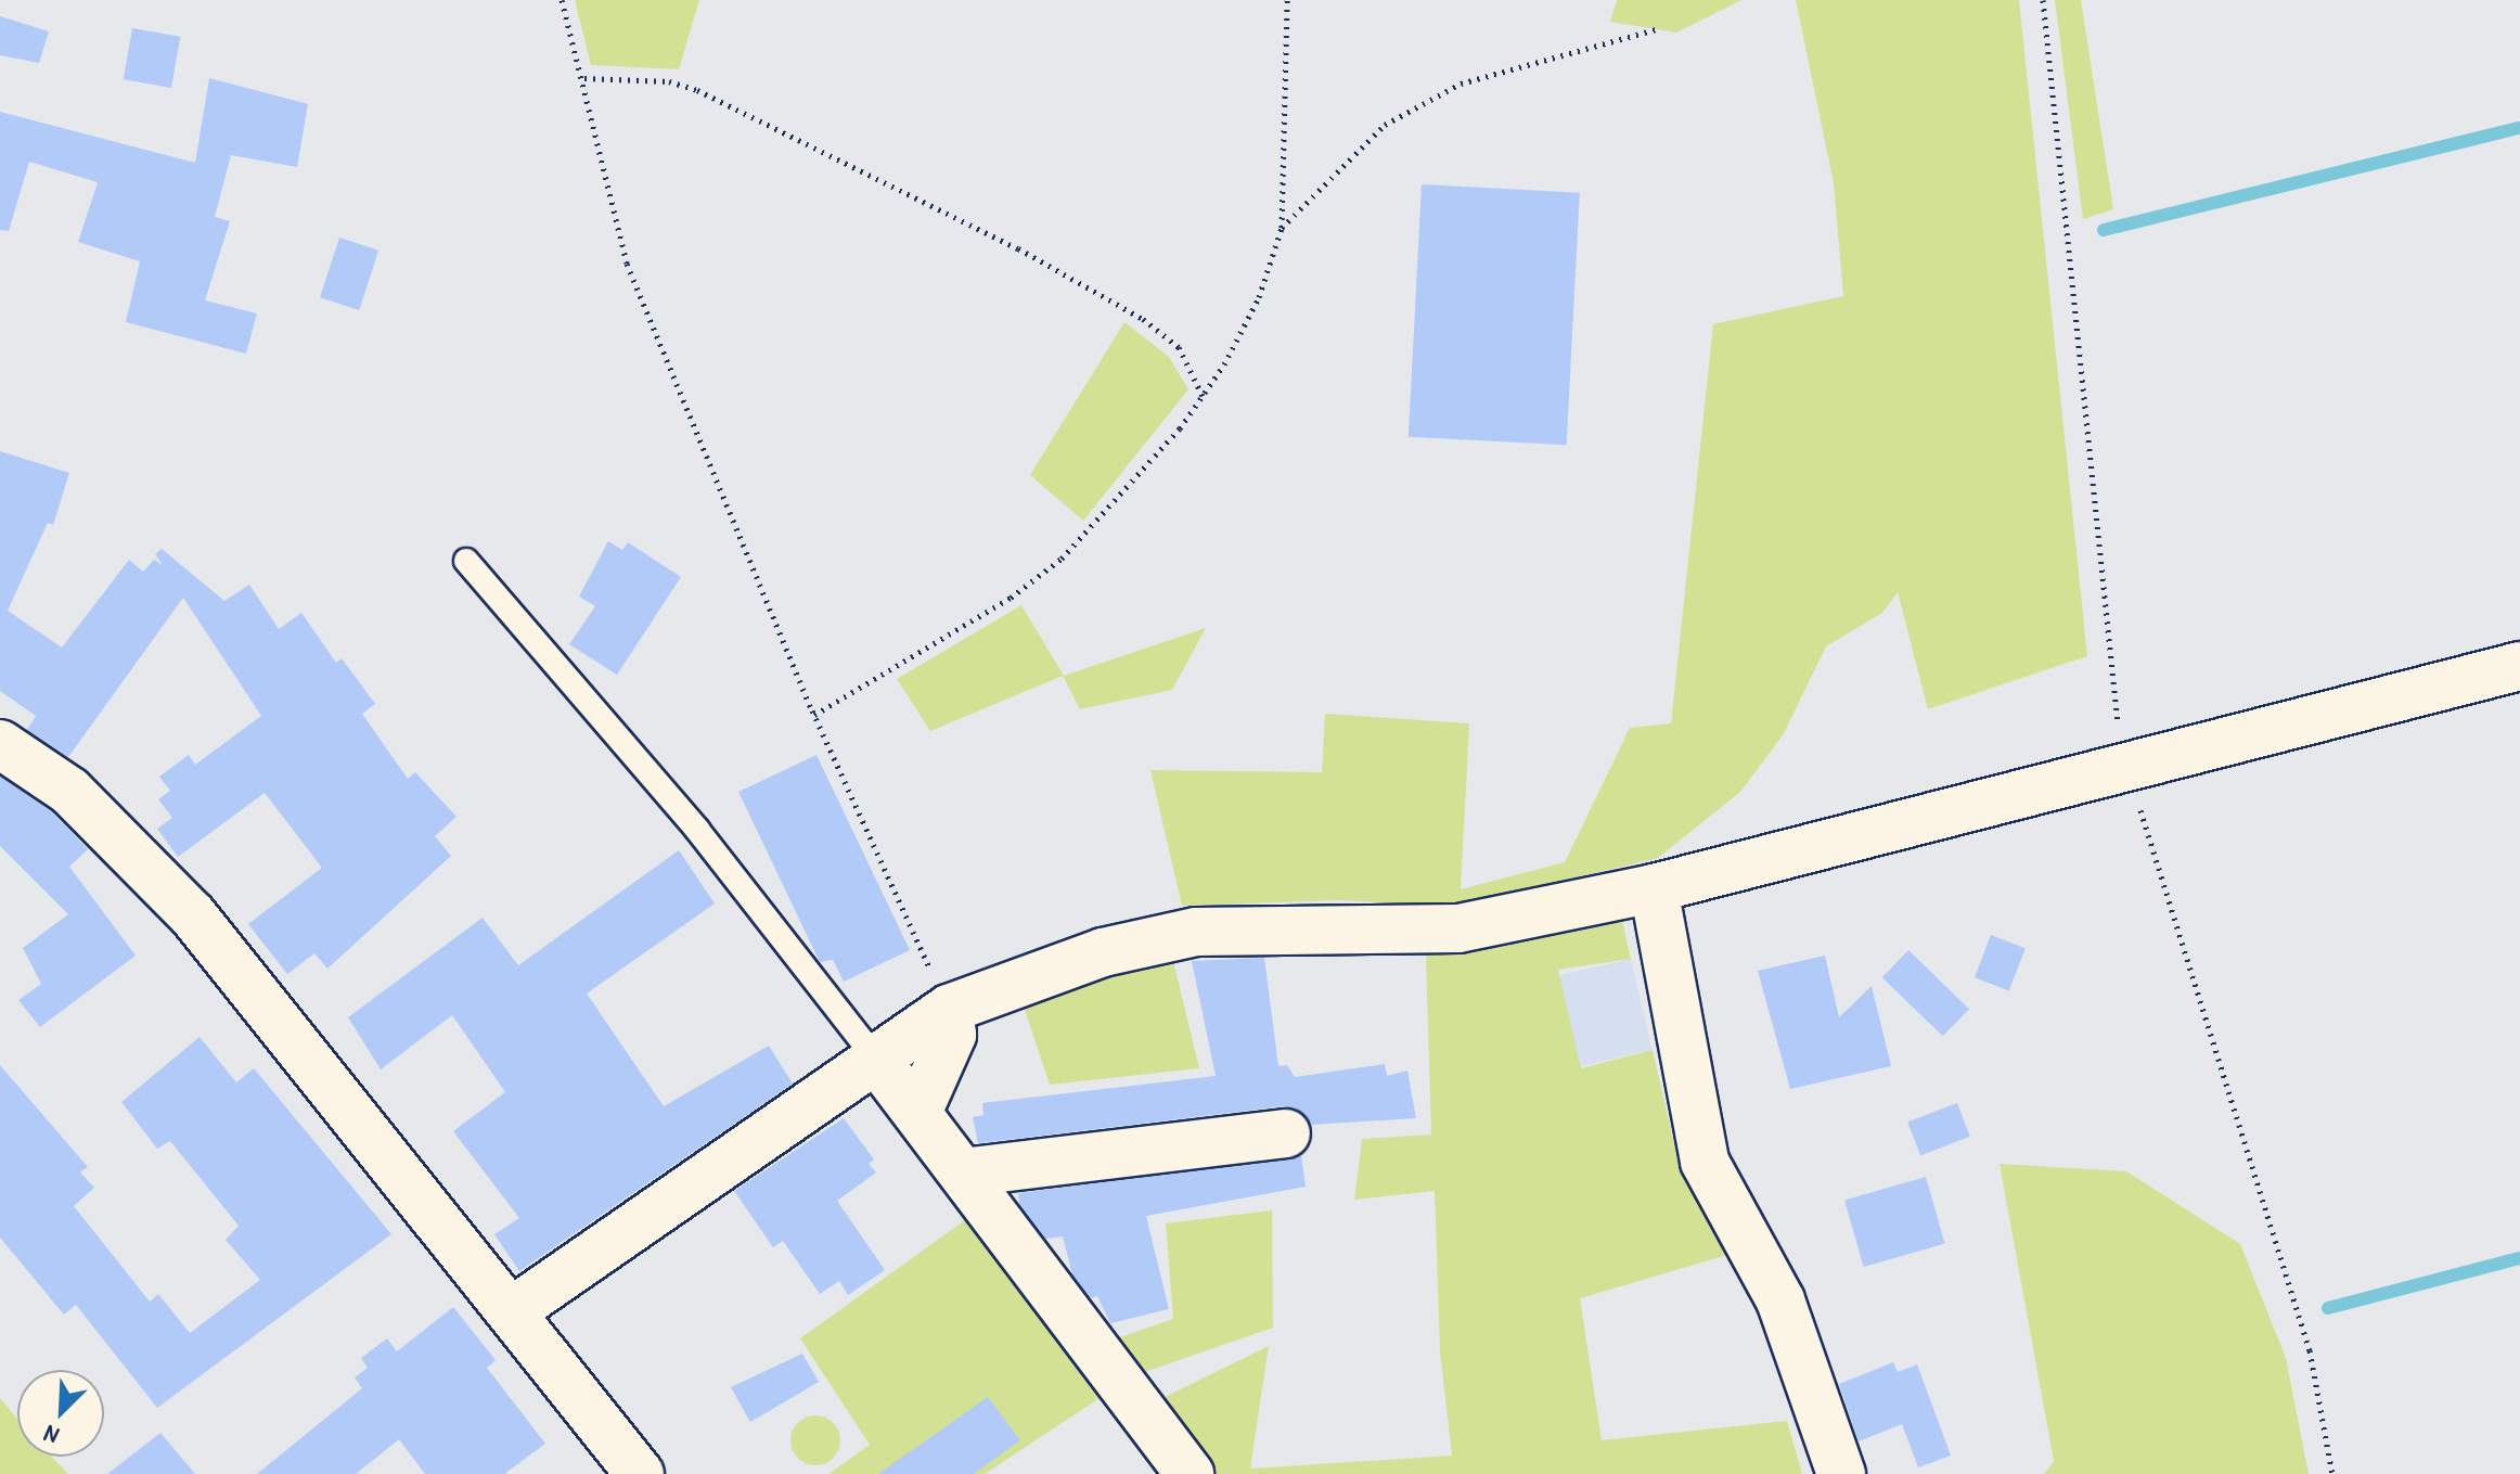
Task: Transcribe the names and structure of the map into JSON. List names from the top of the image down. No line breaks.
{"north":"bottom left"}
